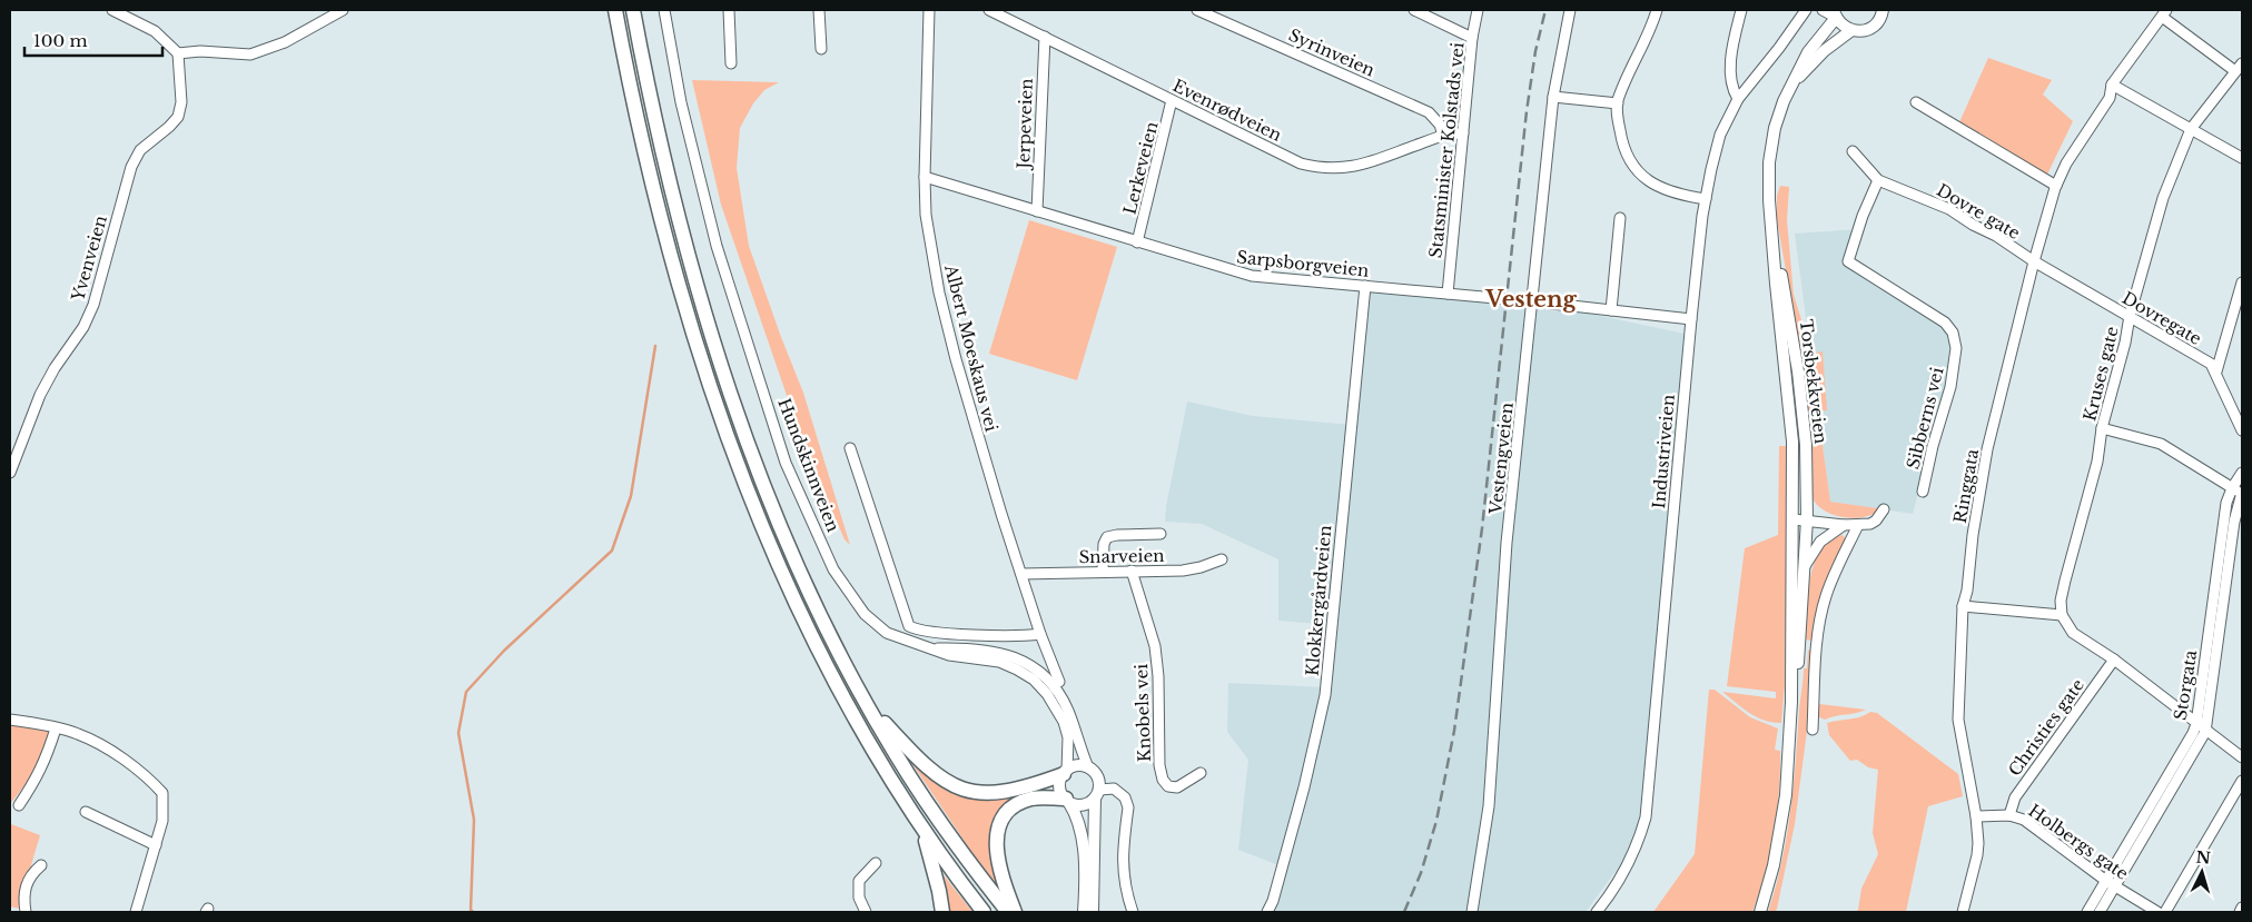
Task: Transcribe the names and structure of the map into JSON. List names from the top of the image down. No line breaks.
{"streets":{"main road":["Torsbekkveien"],"street":["Syrinveien","Evenrødveien","Jerpeveien","Statsminister Kolstads vei","Lerkeveien","Dovre gate","Yvenveien","Sarpsborgveien","Dovregate","Albert Moeskaus vei","Kruses gate","Sibberns vei","Industriveien","Vestengveien","Hundskinnveien","Ringgata","Snarveien","Klokkergårdveien","Storgata","Knobels vei","Christies gate","Holbergs gate"]},"crossings":[["Syrinveien","Evenrødveien"],["Evenrødveien","Jerpeveien"],["Evenrødveien","Statsminister Kolstads vei"],["Evenrødveien","Lerkeveien"],["Jerpeveien","Sarpsborgveien"],["Statsminister Kolstads vei","Sarpsborgveien"],["Lerkeveien","Sarpsborgveien"],["Dovre gate","Dovregate"],["Dovre gate","Sibberns vei"],["Dovre gate","Ringgata"],["Sarpsborgveien","Albert Moeskaus vei"],["Sarpsborgveien","Industriveien"],["Sarpsborgveien","Vestengveien"],["Sarpsborgveien","Klokkergårdveien"],["Dovregate","Kruses gate"],["Dovregate","Ringgata"],["Albert Moeskaus vei","Snarveien"],["Ringgata","Holbergs gate"],["Snarveien","Knobels vei"],["Storgata","Holbergs gate"],["Christies gate","Holbergs gate"]],"districts":["Vesteng"],"scale_bar":"100 m","north":"top"}
